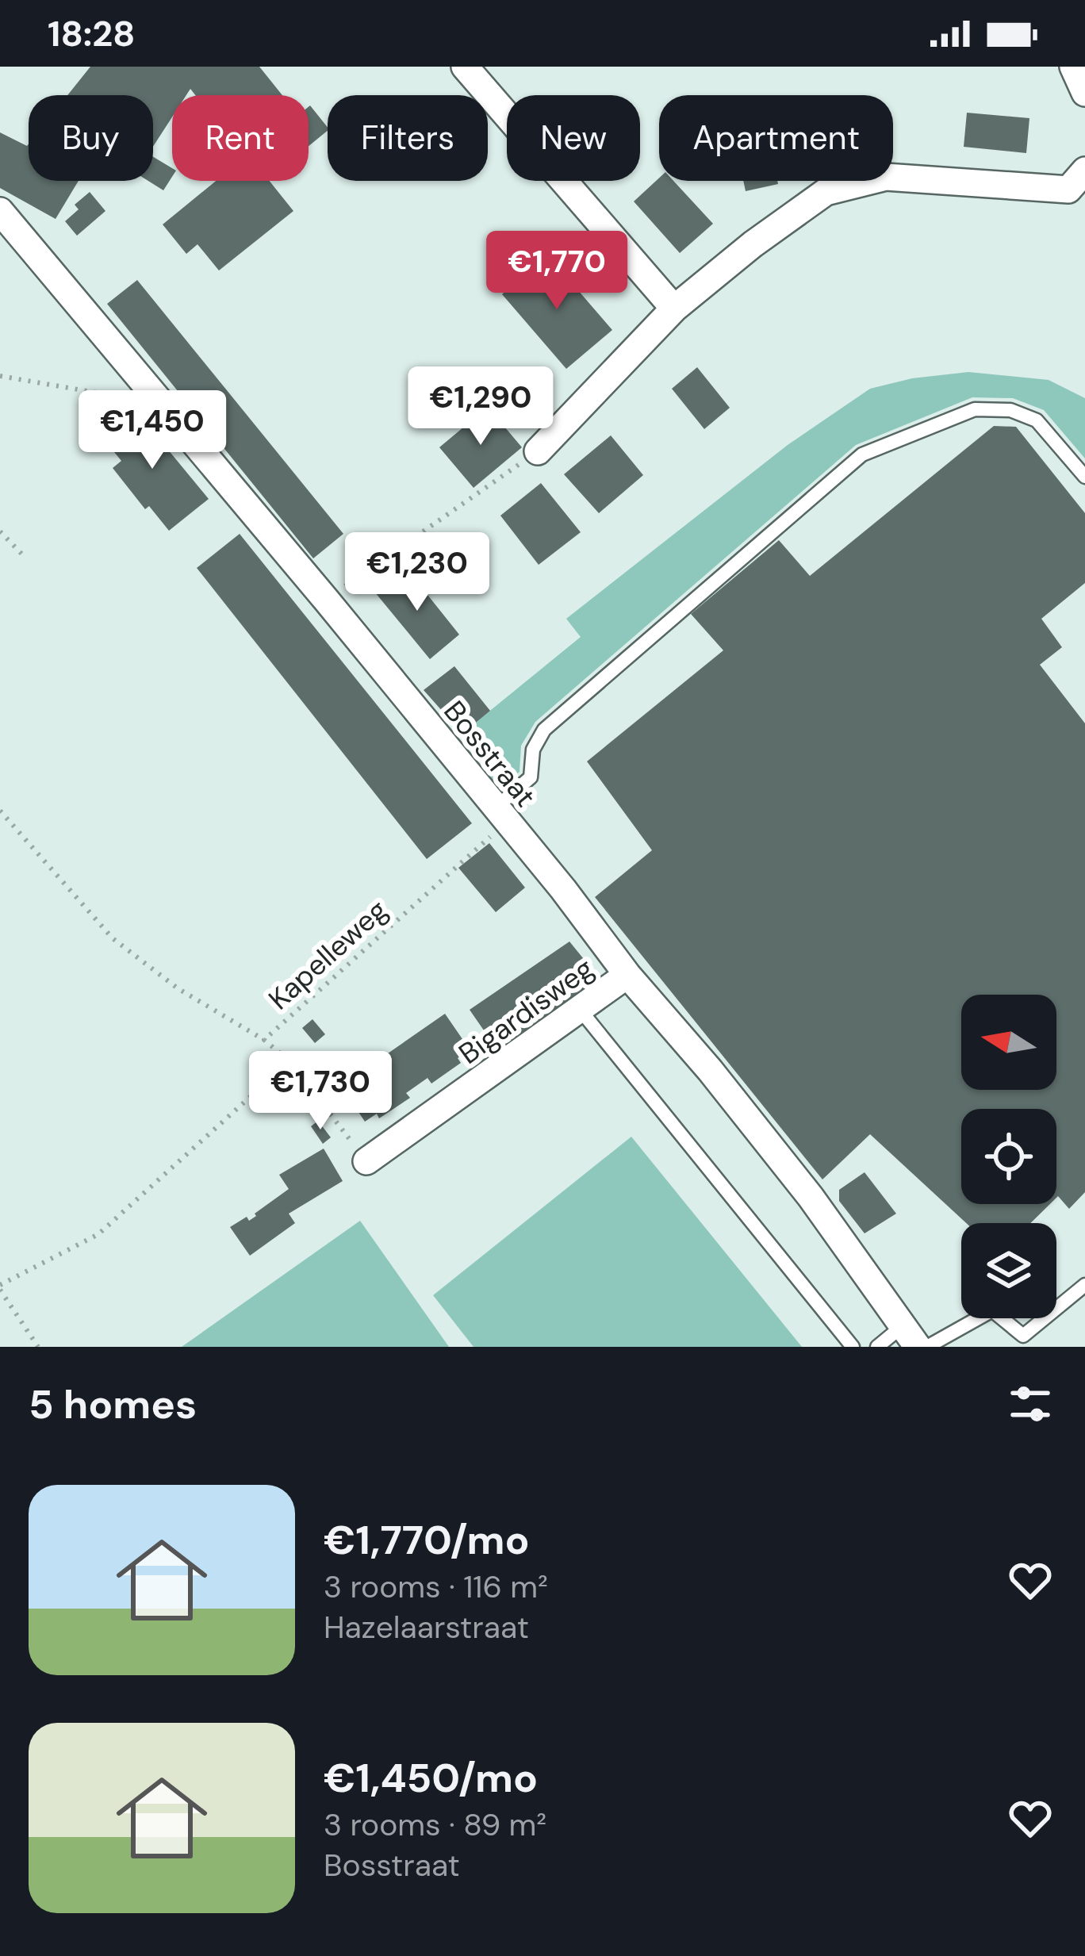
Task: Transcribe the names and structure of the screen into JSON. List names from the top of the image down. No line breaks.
{"streets":{"street":["Bosstraat","Bigardisweg"],"path":["Kapelleweg"]},"crossings":[["Bosstraat","Kapelleweg"],["Bosstraat","Bigardisweg"],["Kapelleweg","Bigardisweg"]],"north":"left","page":{"status":"18:28","chip":["Buy","Rent","Filters","New","Apartment"],"price":["€1,770","€1,290","€1,450","€1,230","€1,730"],"heading":"5 homes","list":[{"name":"€1,770/mo","note":"3 rooms · 116 m² · Hazelaarstraat"},{"name":"€1,450/mo","note":"3 rooms · 89 m² · Bosstraat"}]}}
